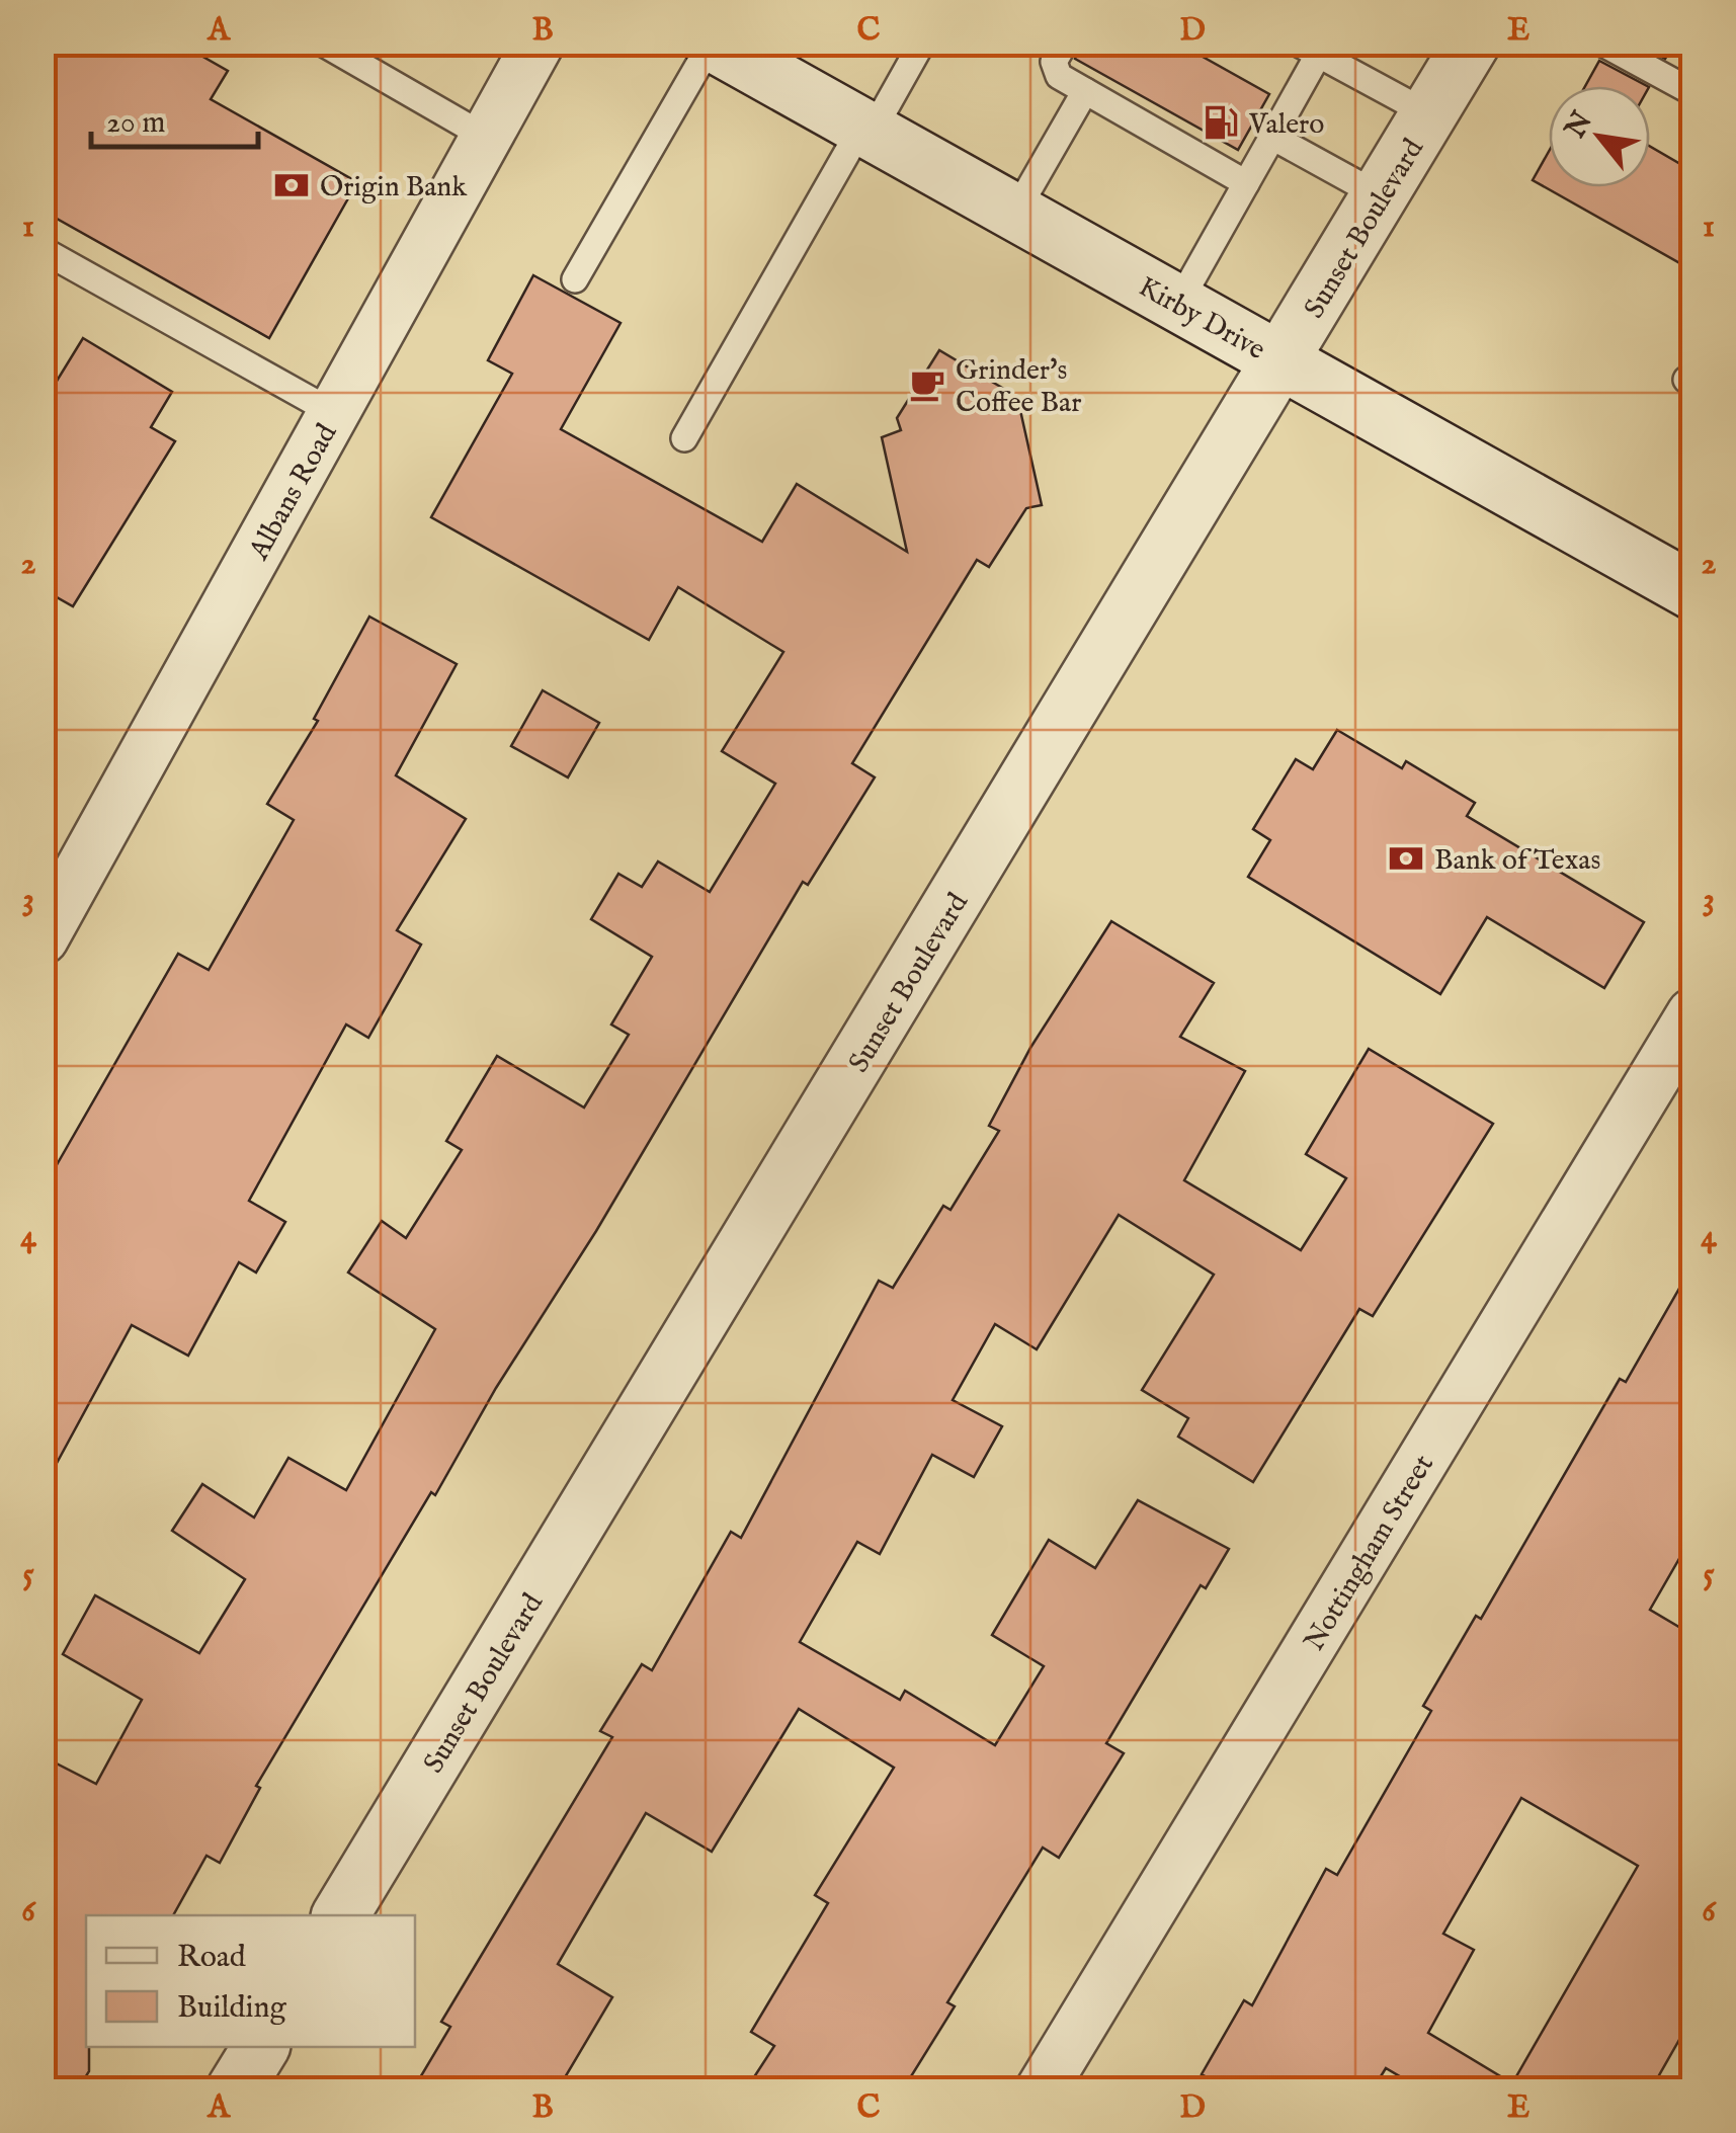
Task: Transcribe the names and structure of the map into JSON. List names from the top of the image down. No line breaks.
{"streets":{"street":["Sunset Boulevard","Kirby Drive","Albans Road","Nottingham Street"]},"crossings":[["Sunset Boulevard","Kirby Drive"]],"places":{"fuel station":["Valero"],"bank":["Origin Bank","Bank of Texas"],"cafe":["Grinder's Coffee Bar"]},"legend":["Road","Building"],"scale_bar":"20 m","north":"top left","grid":{"columns":["A","B","C","D","E"],"rows":["1","2","3","4","5","6"]}}
